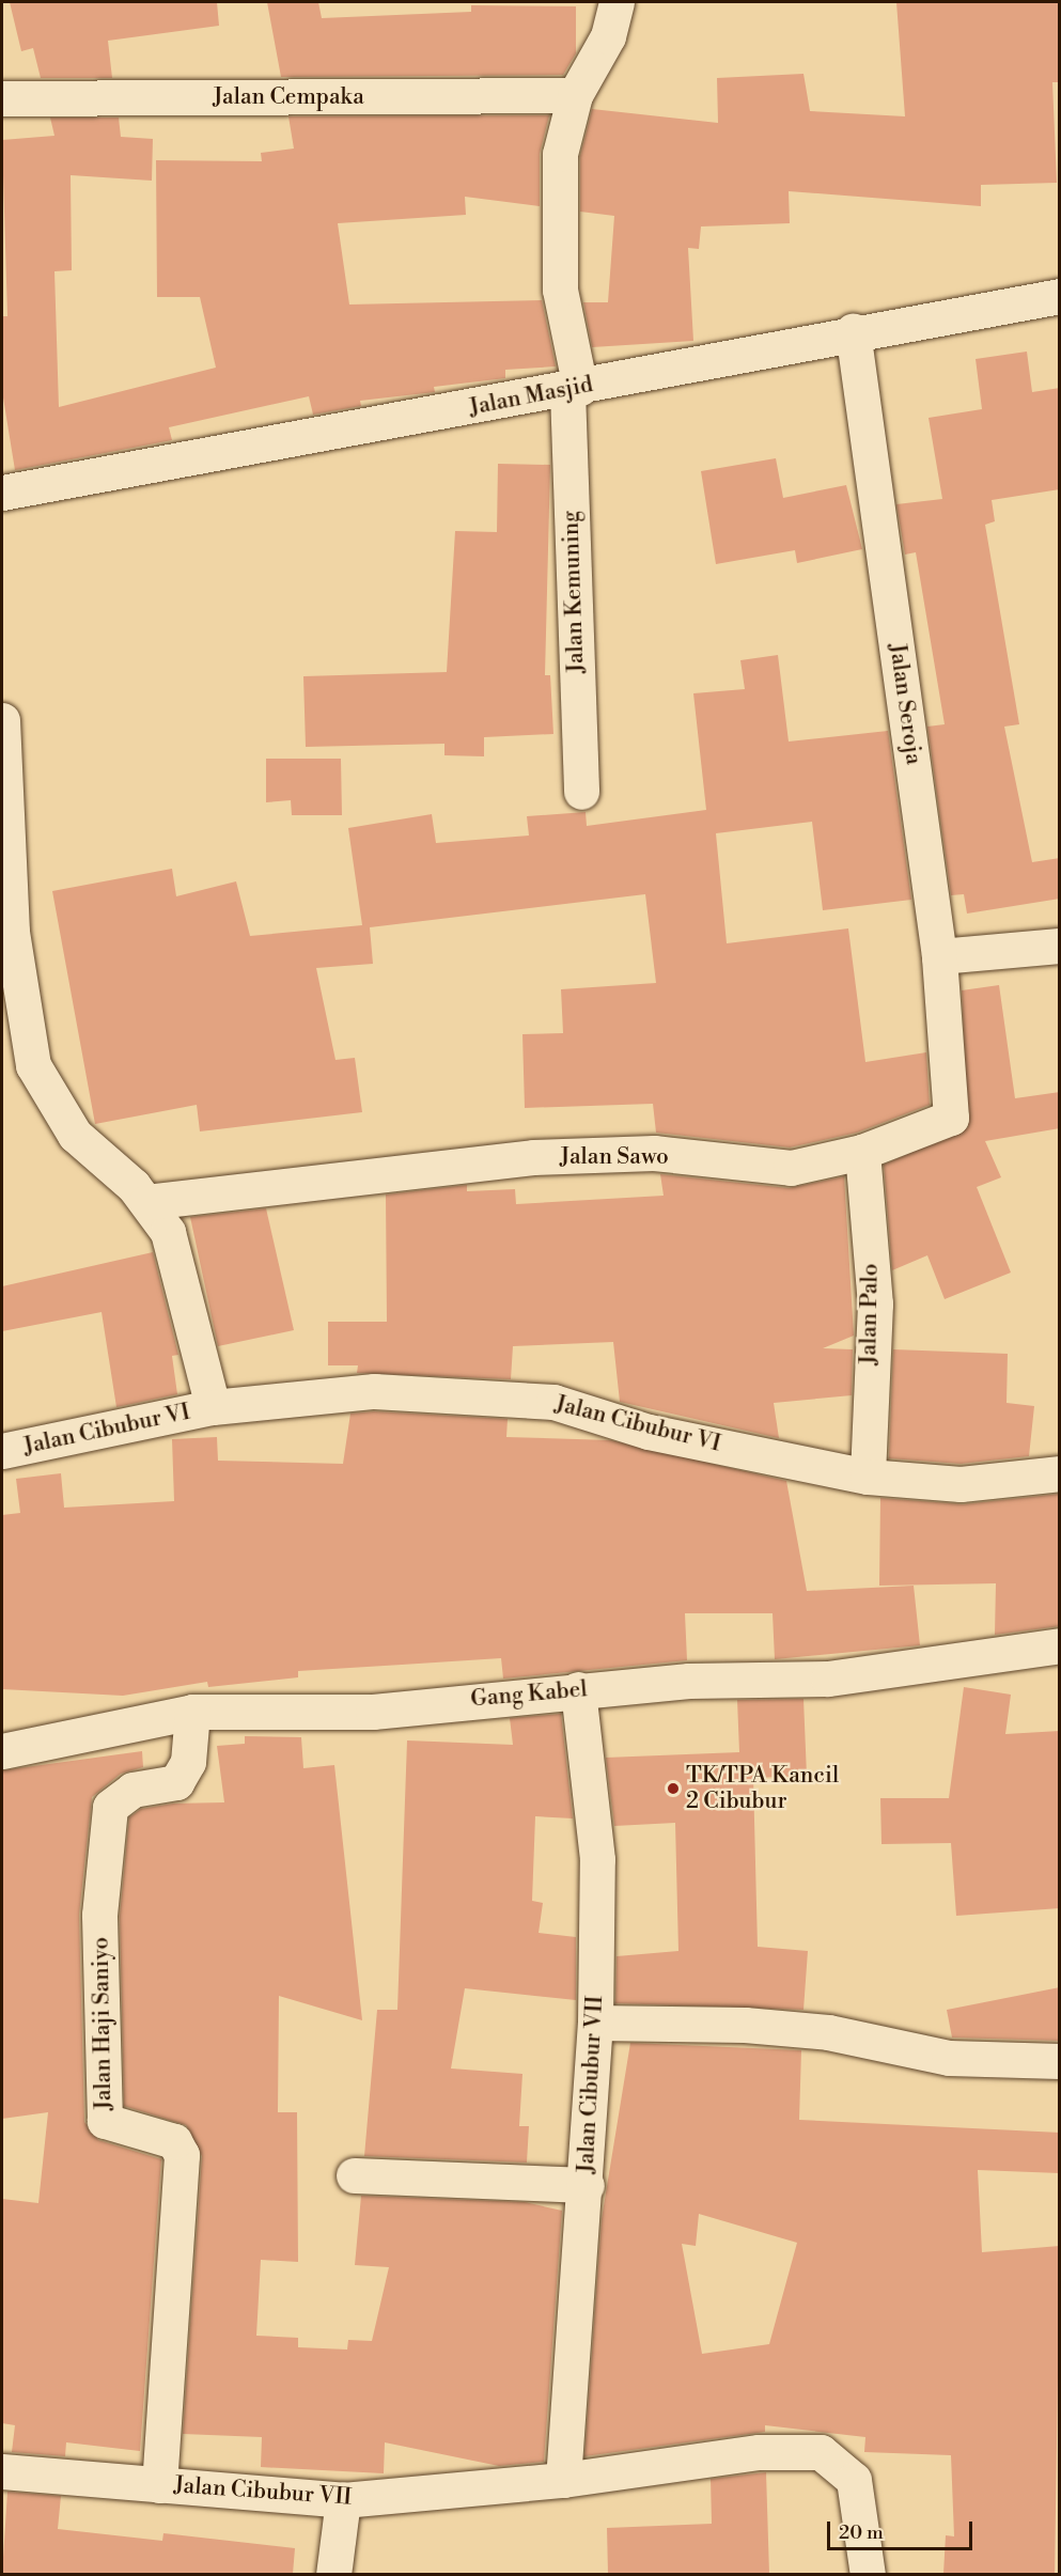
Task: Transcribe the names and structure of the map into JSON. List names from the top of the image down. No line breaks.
{"streets":{"street":["Jalan Cempaka","Jalan Masjid","Jalan Kemuning","Jalan Seroja","Jalan Sawo","Jalan Palo","Jalan Cibubur VI","Gang Kabel","Jalan Haji Saniyo","Jalan Cibubur VII"]},"crossings":[["Jalan Masjid","Jalan Kemuning"],["Jalan Masjid","Jalan Seroja"],["Jalan Seroja","Jalan Sawo"],["Jalan Sawo","Jalan Palo"],["Jalan Sawo","Jalan Cibubur VI"],["Jalan Palo","Jalan Cibubur VI"],["Gang Kabel","Jalan Haji Saniyo"],["Gang Kabel","Jalan Cibubur VII"],["Jalan Haji Saniyo","Jalan Cibubur VII"]],"places":["TK/TPA Kancil 2 Cibubur"],"scale_bar":"20 m"}
